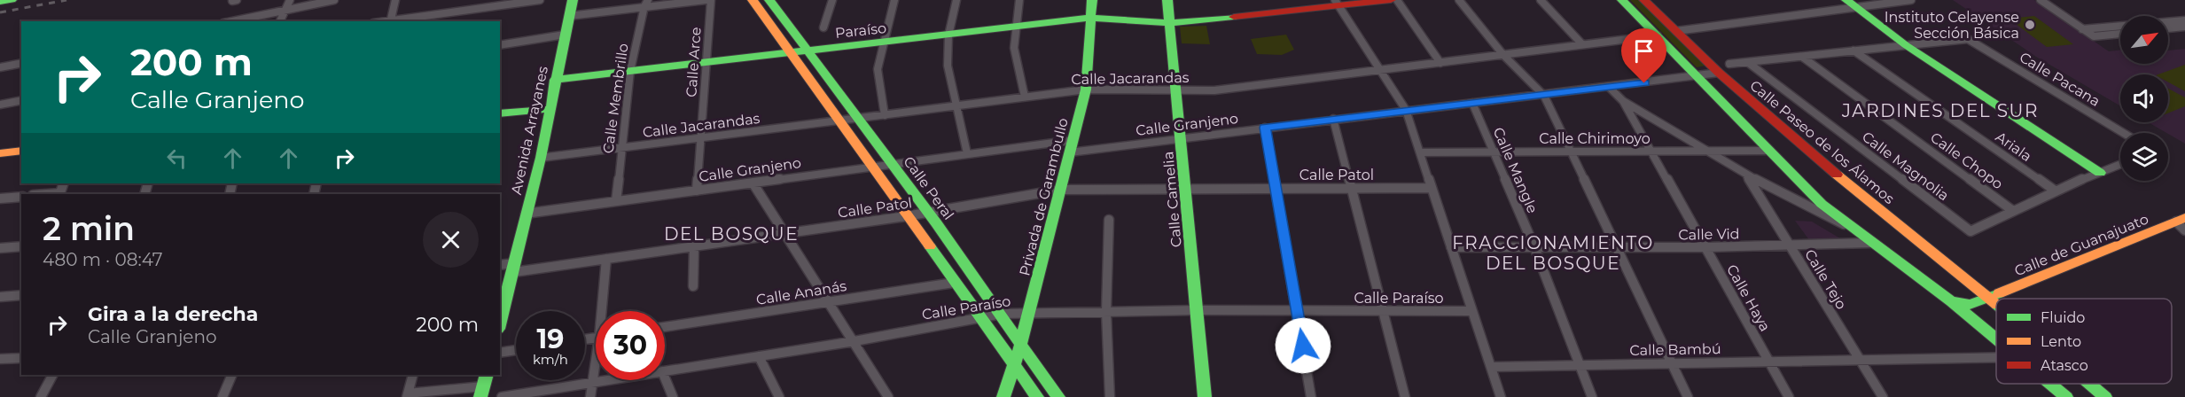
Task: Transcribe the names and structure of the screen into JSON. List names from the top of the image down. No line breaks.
{"streets":{"main road":["Paraíso","Avenida Arrayanes","Calle Paseo de los Álamos","Calle Peral","Privada de Garambullo","Calle Camelia","Calle de Guanajuato"],"street":["Calle Arce","Calle Jacarandas","Calle Pacana","Calle Membrillo","Calle Granjeno","Calle Chirimoyo","Ariala","Calle Chopo","Calle Magnolia","Calle Mangle","Calle Patol","Calle Vid","Calle Tejo","Calle Ananás","Calle Paraíso","Calle Haya","Calle Bambú"]},"crossings":[["Paraíso","Calle Arce"],["Paraíso","Calle Membrillo"],["Paraíso","Avenida Arrayanes"],["Paraíso","Calle Peral"],["Paraíso","Privada de Garambullo"],["Paraíso","Calle Camelia"],["Calle Arce","Calle Jacarandas"],["Calle Arce","Calle Granjeno"],["Calle Jacarandas","Calle Membrillo"],["Calle Jacarandas","Avenida Arrayanes"],["Calle Jacarandas","Calle Peral"],["Calle Jacarandas","Privada de Garambullo"],["Calle Jacarandas","Calle Camelia"],["Calle Membrillo","Calle Granjeno"],["Calle Granjeno","Avenida Arrayanes"],["Calle Granjeno","Calle Paseo de los Álamos"],["Calle Granjeno","Calle Mangle"],["Calle Granjeno","Calle Peral"],["Calle Granjeno","Privada de Garambullo"],["Calle Granjeno","Calle Camelia"],["Calle Granjeno","Calle Tejo"],["Avenida Arrayanes","Calle Patol"],["Calle Chirimoyo","Calle Mangle"],["Calle Chirimoyo","Calle Tejo"],["Calle Chirimoyo","Calle Haya"],["Calle Paseo de los Álamos","Calle de Guanajuato"],["Calle Chopo","Calle Magnolia"],["Calle Mangle","Calle Vid"],["Calle Mangle","Calle Bambú"],["Calle Patol","Calle Peral"],["Calle Patol","Privada de Garambullo"],["Calle Patol","Calle Camelia"],["Calle Peral","Privada de Garambullo"],["Calle Peral","Calle Paraíso"],["Privada de Garambullo","Calle Paraíso"],["Calle Camelia","Calle Paraíso"],["Calle Vid","Calle Tejo"],["Calle Vid","Calle Haya"],["Calle Tejo","Calle Haya"],["Calle Tejo","Calle Bambú"],["Calle Haya","Calle Bambú"]],"districts":["JARDINES DEL SUR","DEL BOSQUE","FRACCIONAMIENTO DEL BOSQUE"],"places":["Instituto Celayense Sección Básica"],"legend":["Fluido","Lento","Atasco"],"north":"top right","page":{"turn":["200 m","Calle Granjeno"],"heading":["2 min","480 m · 08:47"],"list":[{"name":"Gira a la derecha","note":"Calle Granjeno","value":"200 m"}],"speed":"19 km/h","limit":"30"}}
